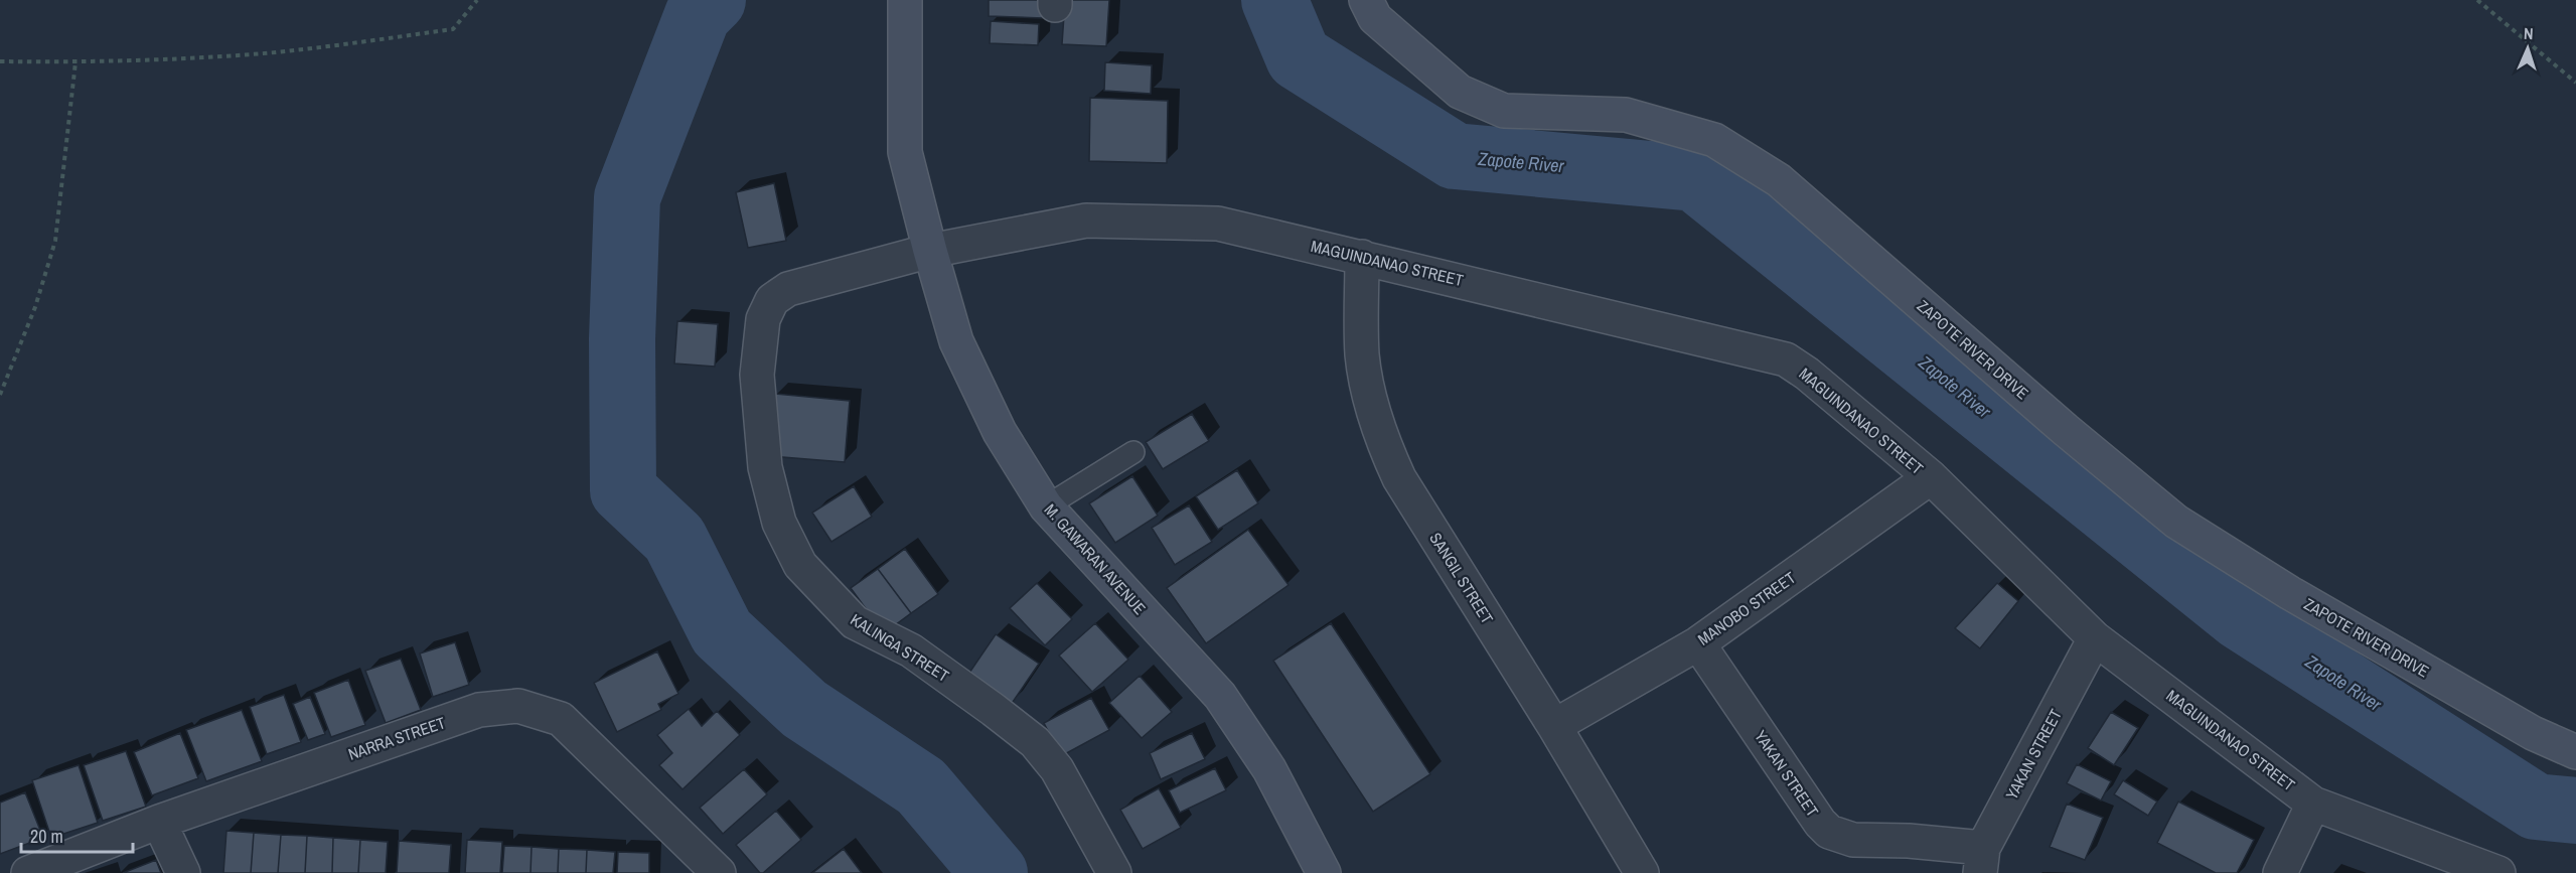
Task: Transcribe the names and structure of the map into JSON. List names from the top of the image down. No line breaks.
{"streets":{"street":["MAGUINDANAO STREET","ZAPOTE RIVER DRIVE","M. GAWARAN AVENUE","SANGIL STREET","MANOBO STREET","KALINGA STREET","NARRA STREET","YAKAN STREET"]},"crossings":[["MAGUINDANAO STREET","M. GAWARAN AVENUE"],["MAGUINDANAO STREET","SANGIL STREET"],["MAGUINDANAO STREET","MANOBO STREET"],["MAGUINDANAO STREET","KALINGA STREET"],["MAGUINDANAO STREET","YAKAN STREET"],["M. GAWARAN AVENUE","KALINGA STREET"],["SANGIL STREET","MANOBO STREET"],["MANOBO STREET","YAKAN STREET"]],"water":["Zapote River"],"scale_bar":"20 m","north":"top"}
